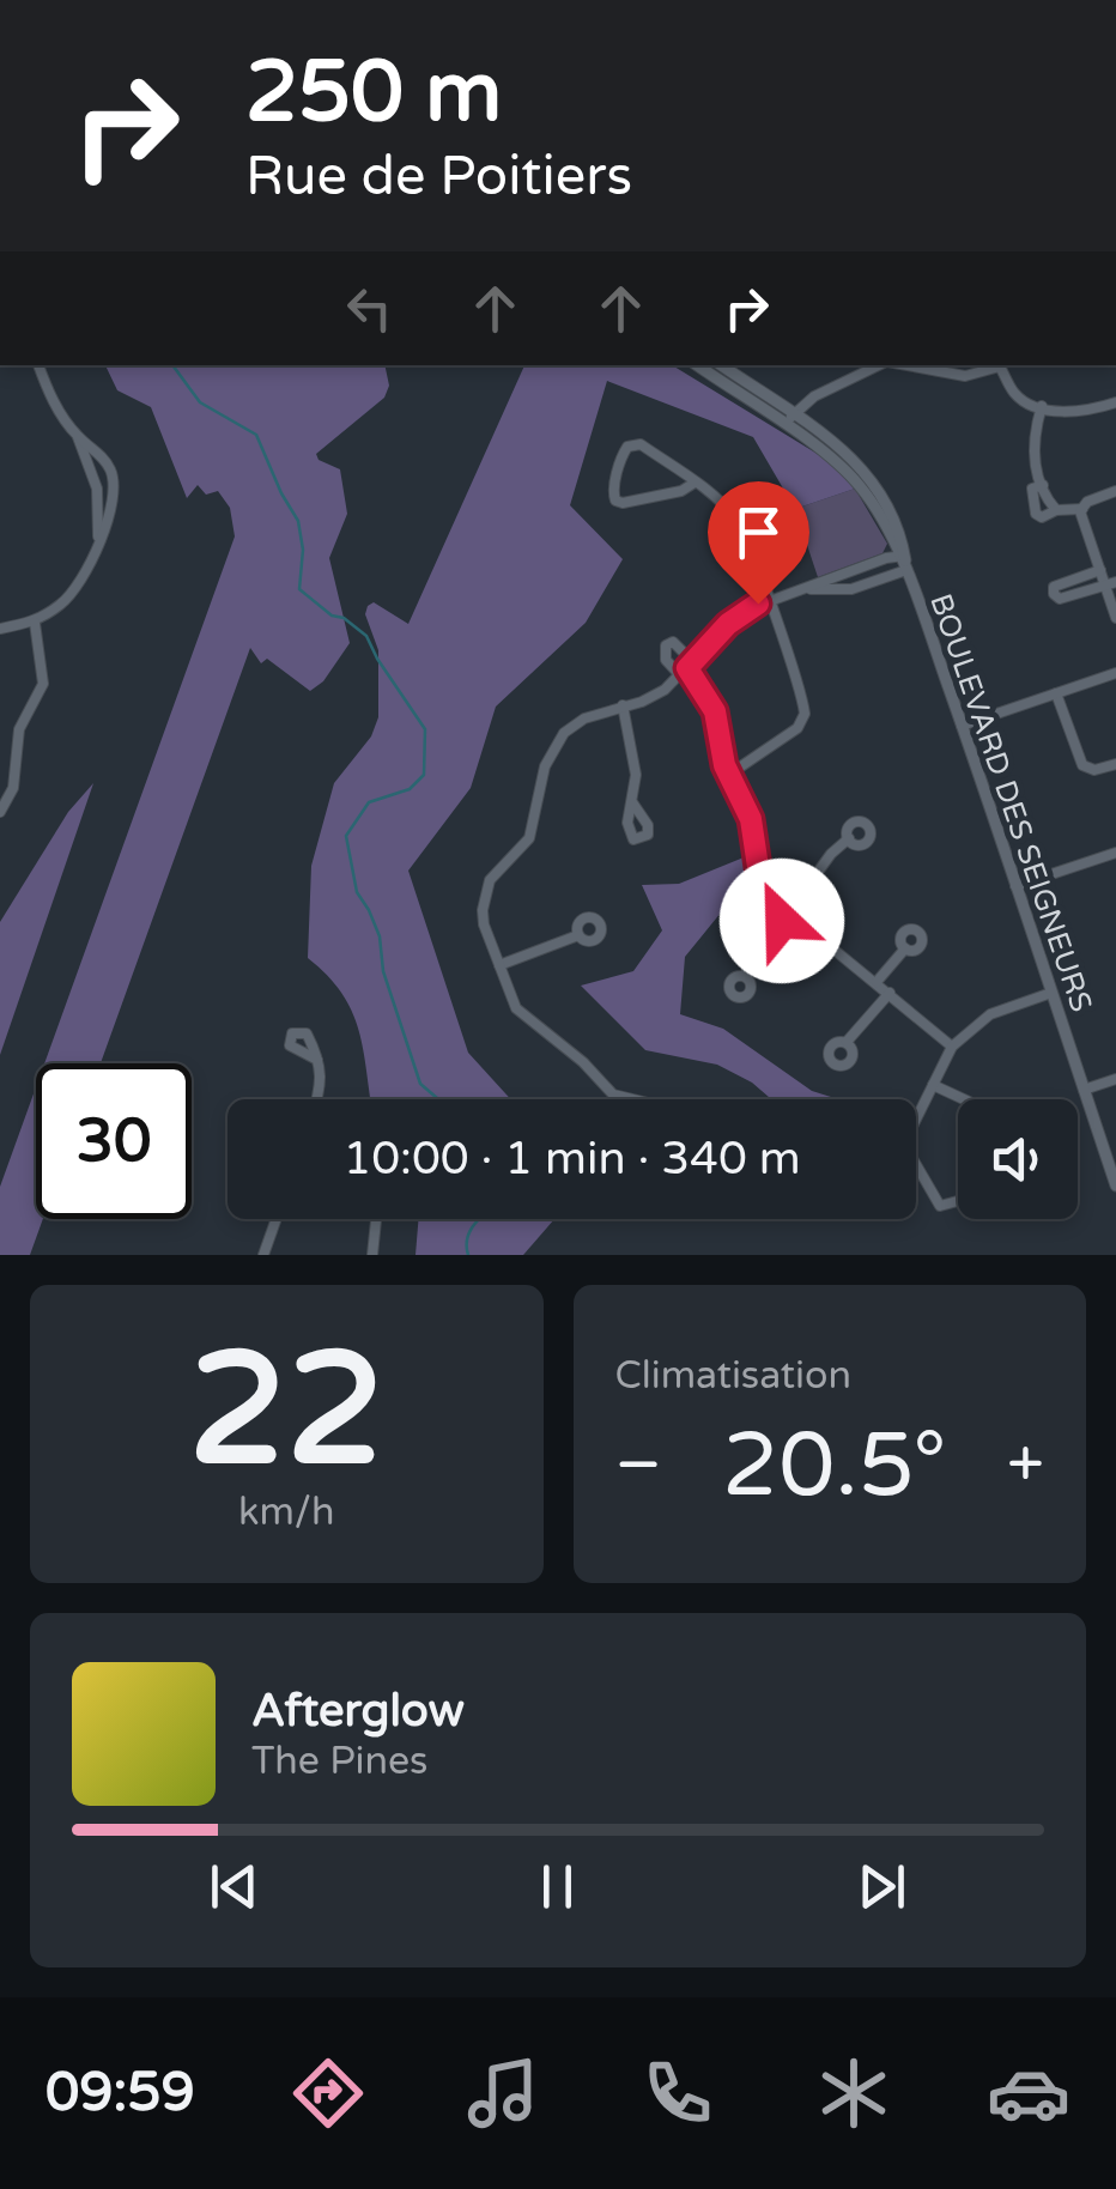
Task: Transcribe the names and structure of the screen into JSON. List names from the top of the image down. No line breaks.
{"streets":{"street":["BOULEVARD DES SEIGNEURS"]},"page":{"turn":["250 m","Rue de Poitiers"],"limit":"30","trip":"10:00 · 1 min · 340 m","tile":[["22","km/h"],"Climatisation"],"heat":["−","20.5°","+"],"song":["Afterglow","The Pines"],"tabs":"09:59"}}
